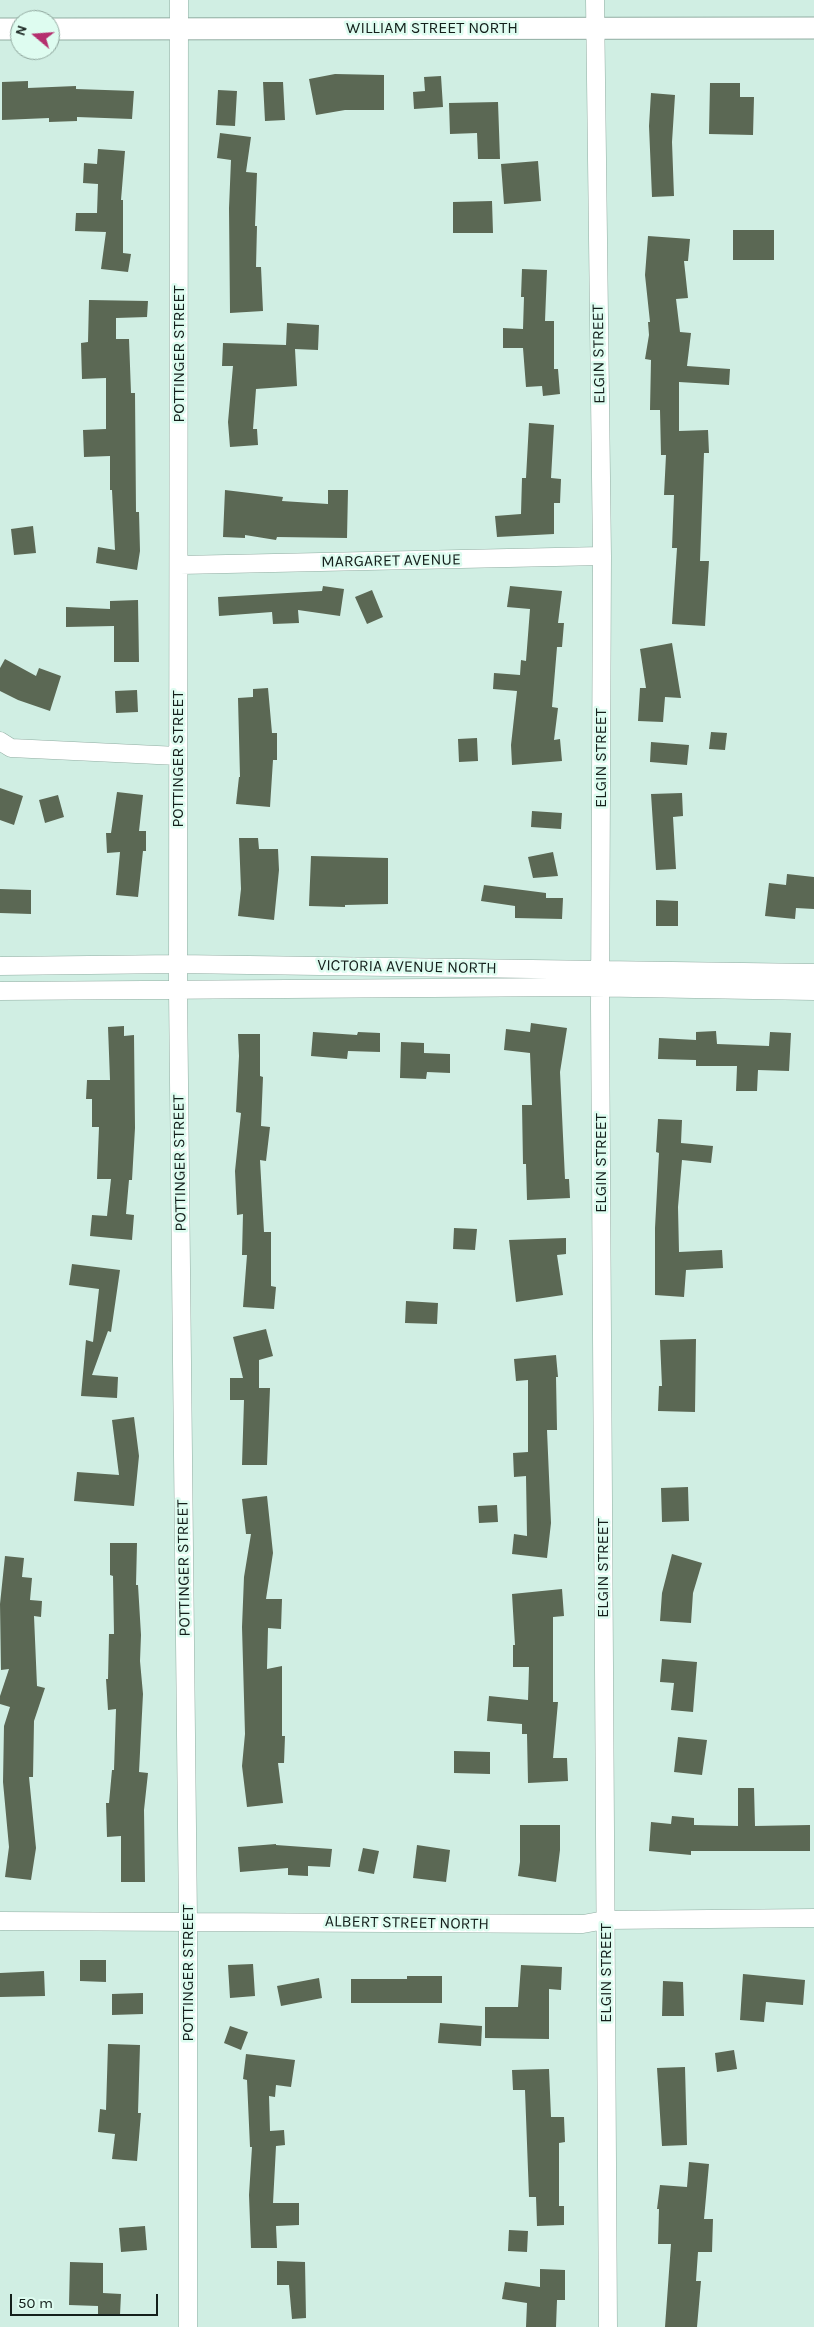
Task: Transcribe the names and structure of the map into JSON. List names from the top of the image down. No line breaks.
{"streets":{"street":["WILLIAM STREET NORTH","POTTINGER STREET","ELGIN STREET","MARGARET AVENUE","VICTORIA AVENUE NORTH","ALBERT STREET NORTH"]},"crossings":[["WILLIAM STREET NORTH","POTTINGER STREET"],["WILLIAM STREET NORTH","ELGIN STREET"],["POTTINGER STREET","MARGARET AVENUE"],["POTTINGER STREET","VICTORIA AVENUE NORTH"],["POTTINGER STREET","ALBERT STREET NORTH"],["ELGIN STREET","MARGARET AVENUE"],["ELGIN STREET","VICTORIA AVENUE NORTH"],["ELGIN STREET","ALBERT STREET NORTH"]],"scale_bar":"50 m","north":"left"}
